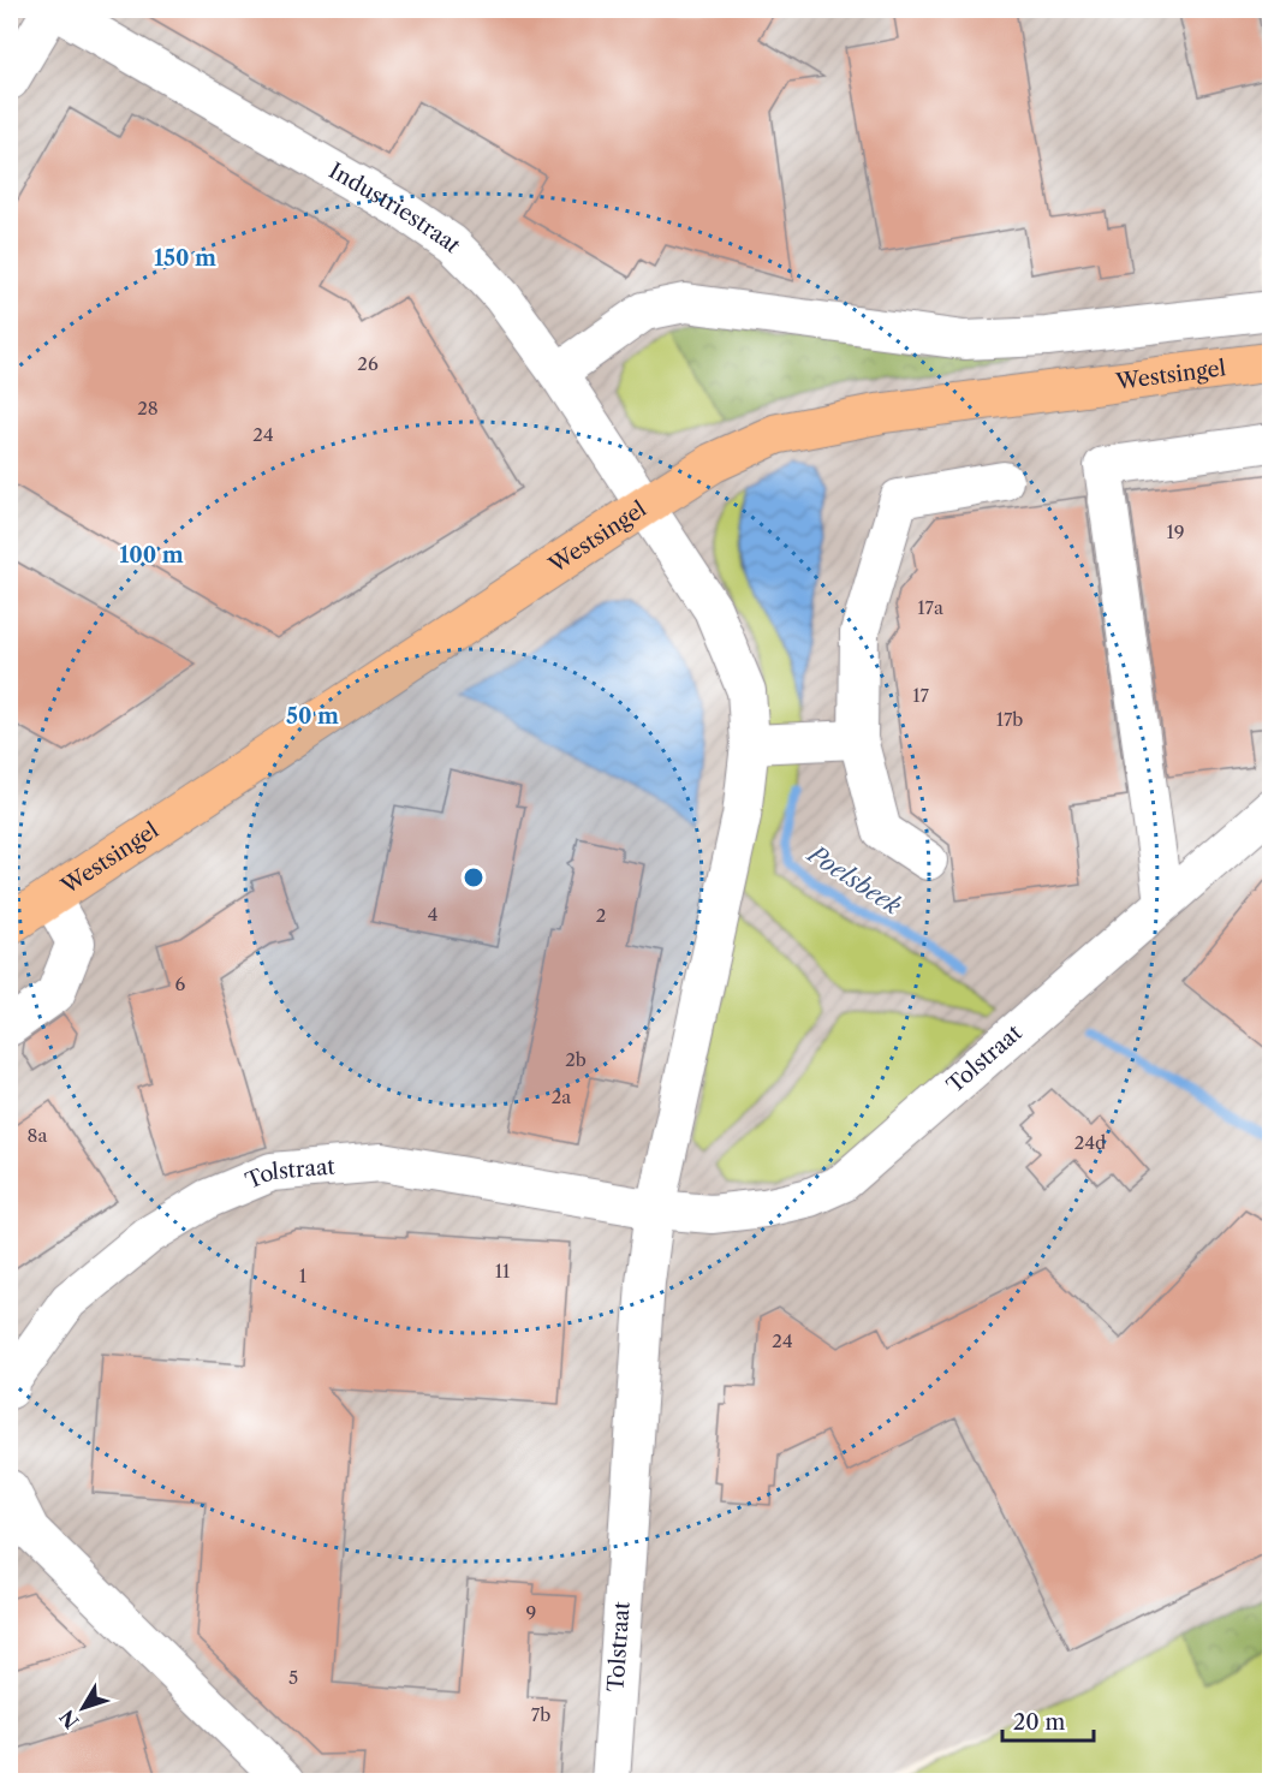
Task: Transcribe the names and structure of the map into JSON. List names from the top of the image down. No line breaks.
{"streets":{"main road":["Westsingel"],"street":["Industriestraat","Tolstraat"]},"crossings":[["Industriestraat","Westsingel"],["Industriestraat","Tolstraat"],["Westsingel","Tolstraat"]],"water":["Poelsbeek"],"house_numbers":["26","28","24","19","17a","17","17b","4","2","6","2b","2a","8a","24d","11","1","24","9","5","7b"],"scale_bar":"20 m","north":"bottom left","rings":["150 m","100 m","50 m"]}
